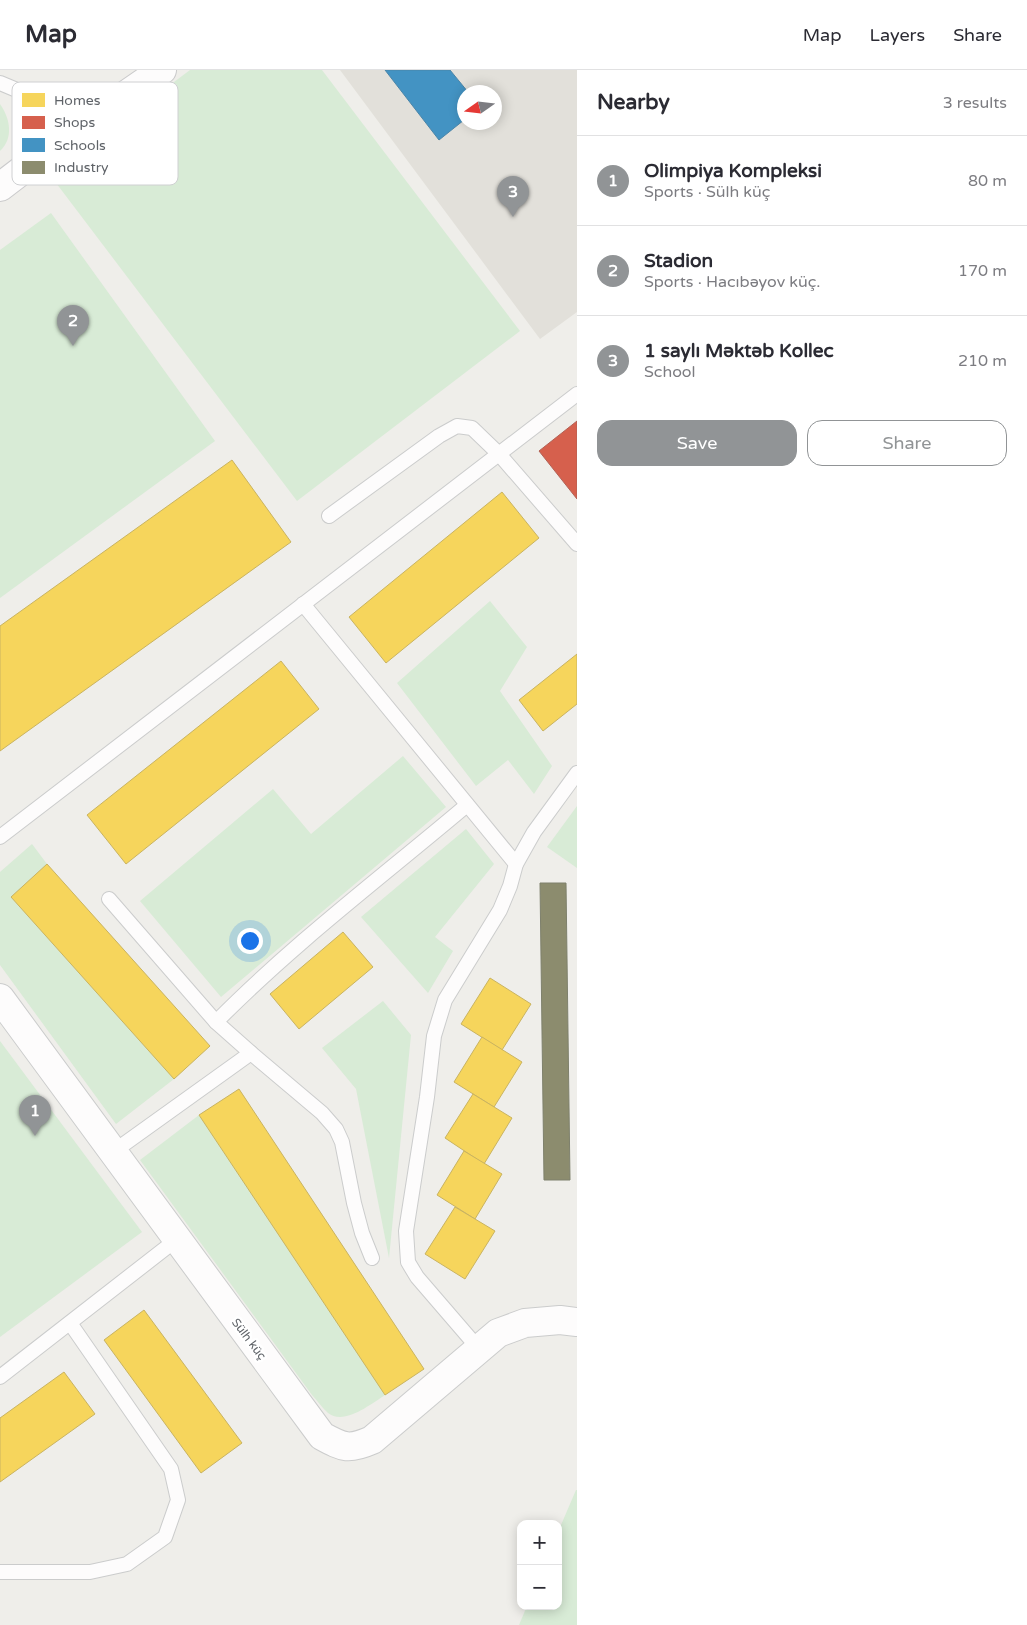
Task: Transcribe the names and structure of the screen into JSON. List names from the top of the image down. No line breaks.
{"streets":{"street":["Sülh küç"]},"legend":["Homes","Shops","Schools","Industry"],"north":"left","page":{"header":"Map","nav":["Map","Layers","Share"],"heading":["Nearby","3 results"],"list":[{"mark":"1","name":"Olimpiya Kompleksi","note":"Sports · Sülh küç","value":"80 m"},{"mark":"2","name":"Stadion","note":"Sports · Hacıbəyov küç.","value":"170 m"},{"mark":"3","name":"1 saylı Məktəb Kollec","note":"School","value":"210 m"}],"pins":["3","2","1"],"buttons":["Save","Share"],"map_buttons":["+","−"]}}
